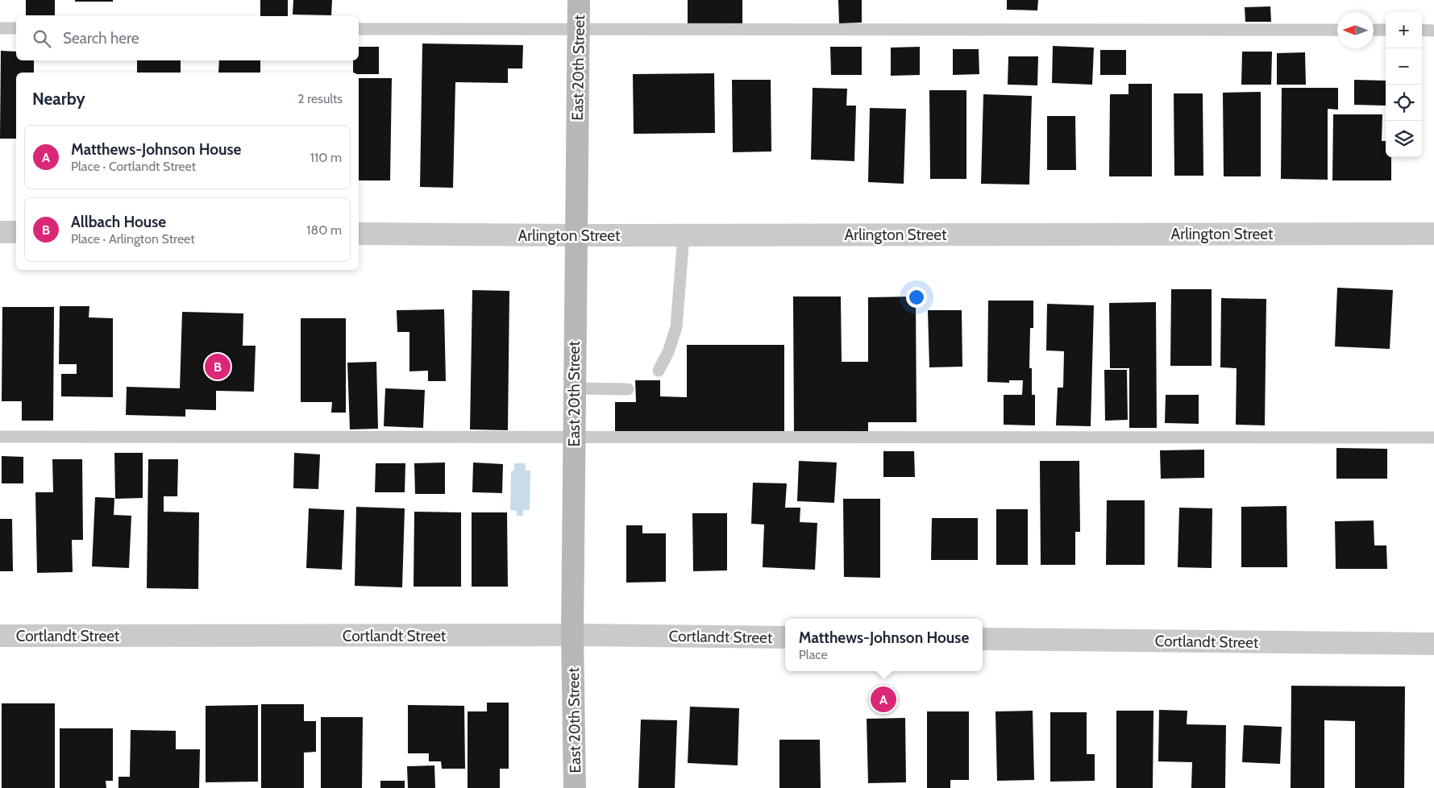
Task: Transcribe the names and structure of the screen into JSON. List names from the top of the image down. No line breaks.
{"streets":{"main road":["East 20th Street"],"street":["Arlington Street","Cortlandt Street"]},"crossings":[["East 20th Street","Arlington Street"],["East 20th Street","Cortlandt Street"]],"north":"left","page":{"map_buttons":["+","−"],"search":"Search here","heading":["Nearby","2 results"],"list":[{"mark":"A","name":"Matthews-Johnson House","note":"Place · Cortlandt Street","value":"110 m"},{"mark":"B","name":"Allbach House","note":"Place · Arlington Street","value":"180 m"}],"pins":["B","A"],"popup":["Matthews-Johnson House","Place"]}}
